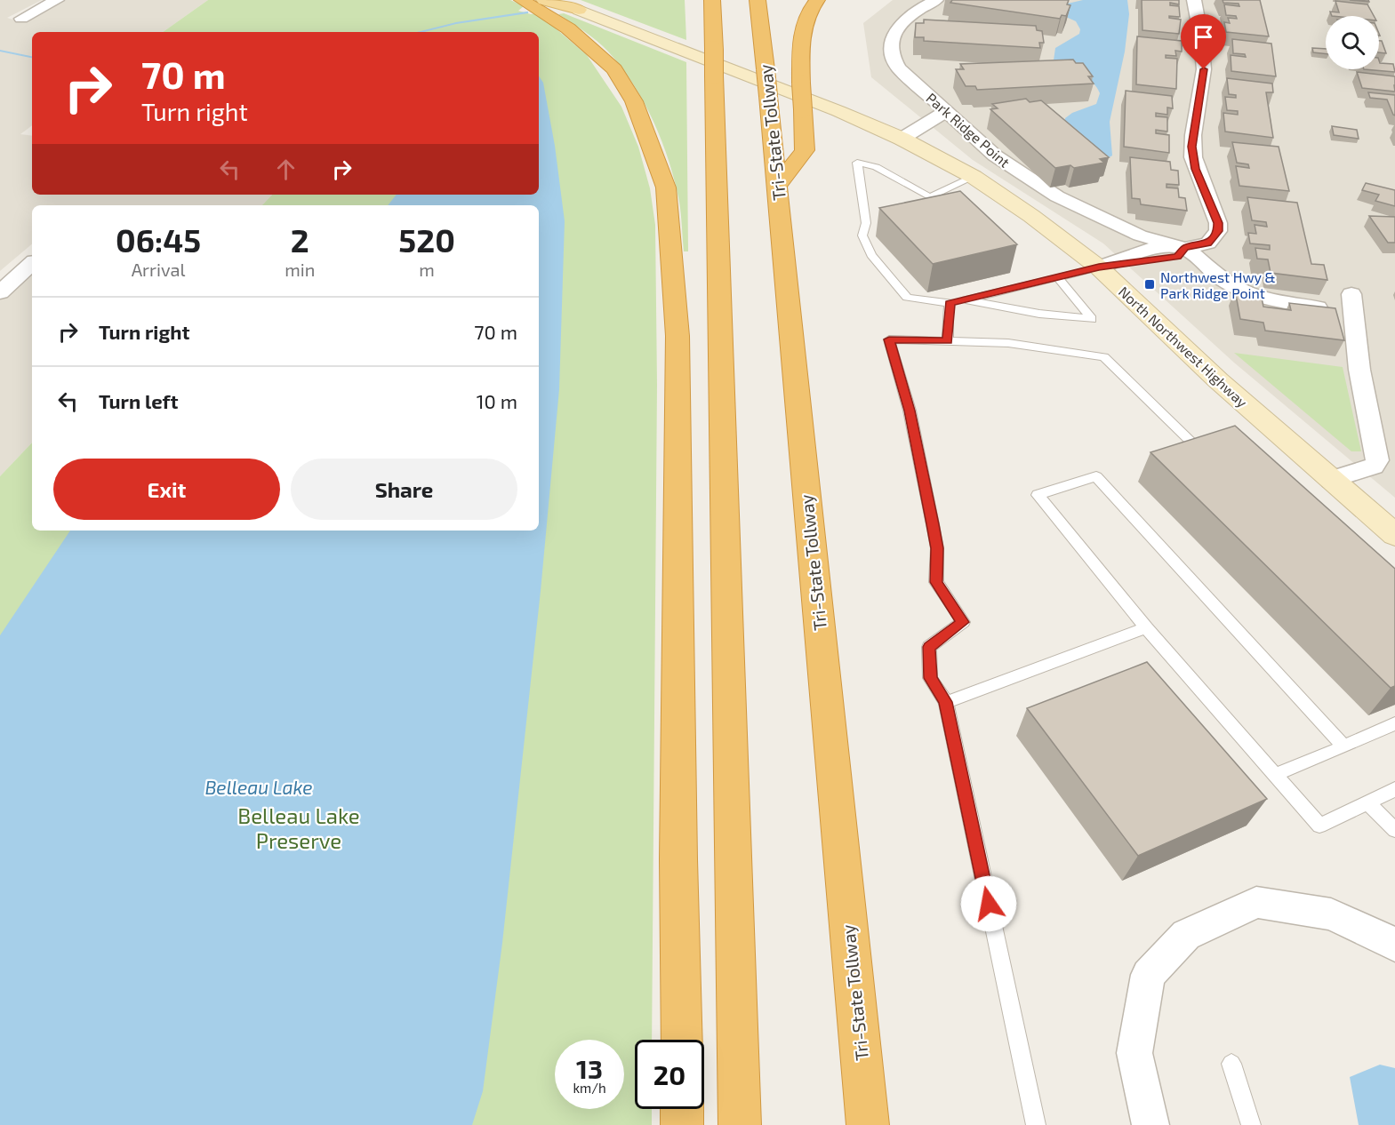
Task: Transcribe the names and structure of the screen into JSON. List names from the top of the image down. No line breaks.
{"streets":{"highway":["Tri-State Tollway"],"main road":["North Northwest Highway"],"street":["Park Ridge Point"]},"water":["Belleau Lake"],"parks":["Belleau Lake Preserve"],"places":{"transit":["Northwest Hwy & Park Ridge Point"]},"page":{"turn":["70 m","Turn right"],"eta":["06:45","Arrival","2","min","520","m"],"list":[{"name":"Turn right","value":"70 m"},{"name":"Turn left","value":"10 m"}],"buttons":["Exit","Share"],"speed":"13 km/h","limit":"20"}}
